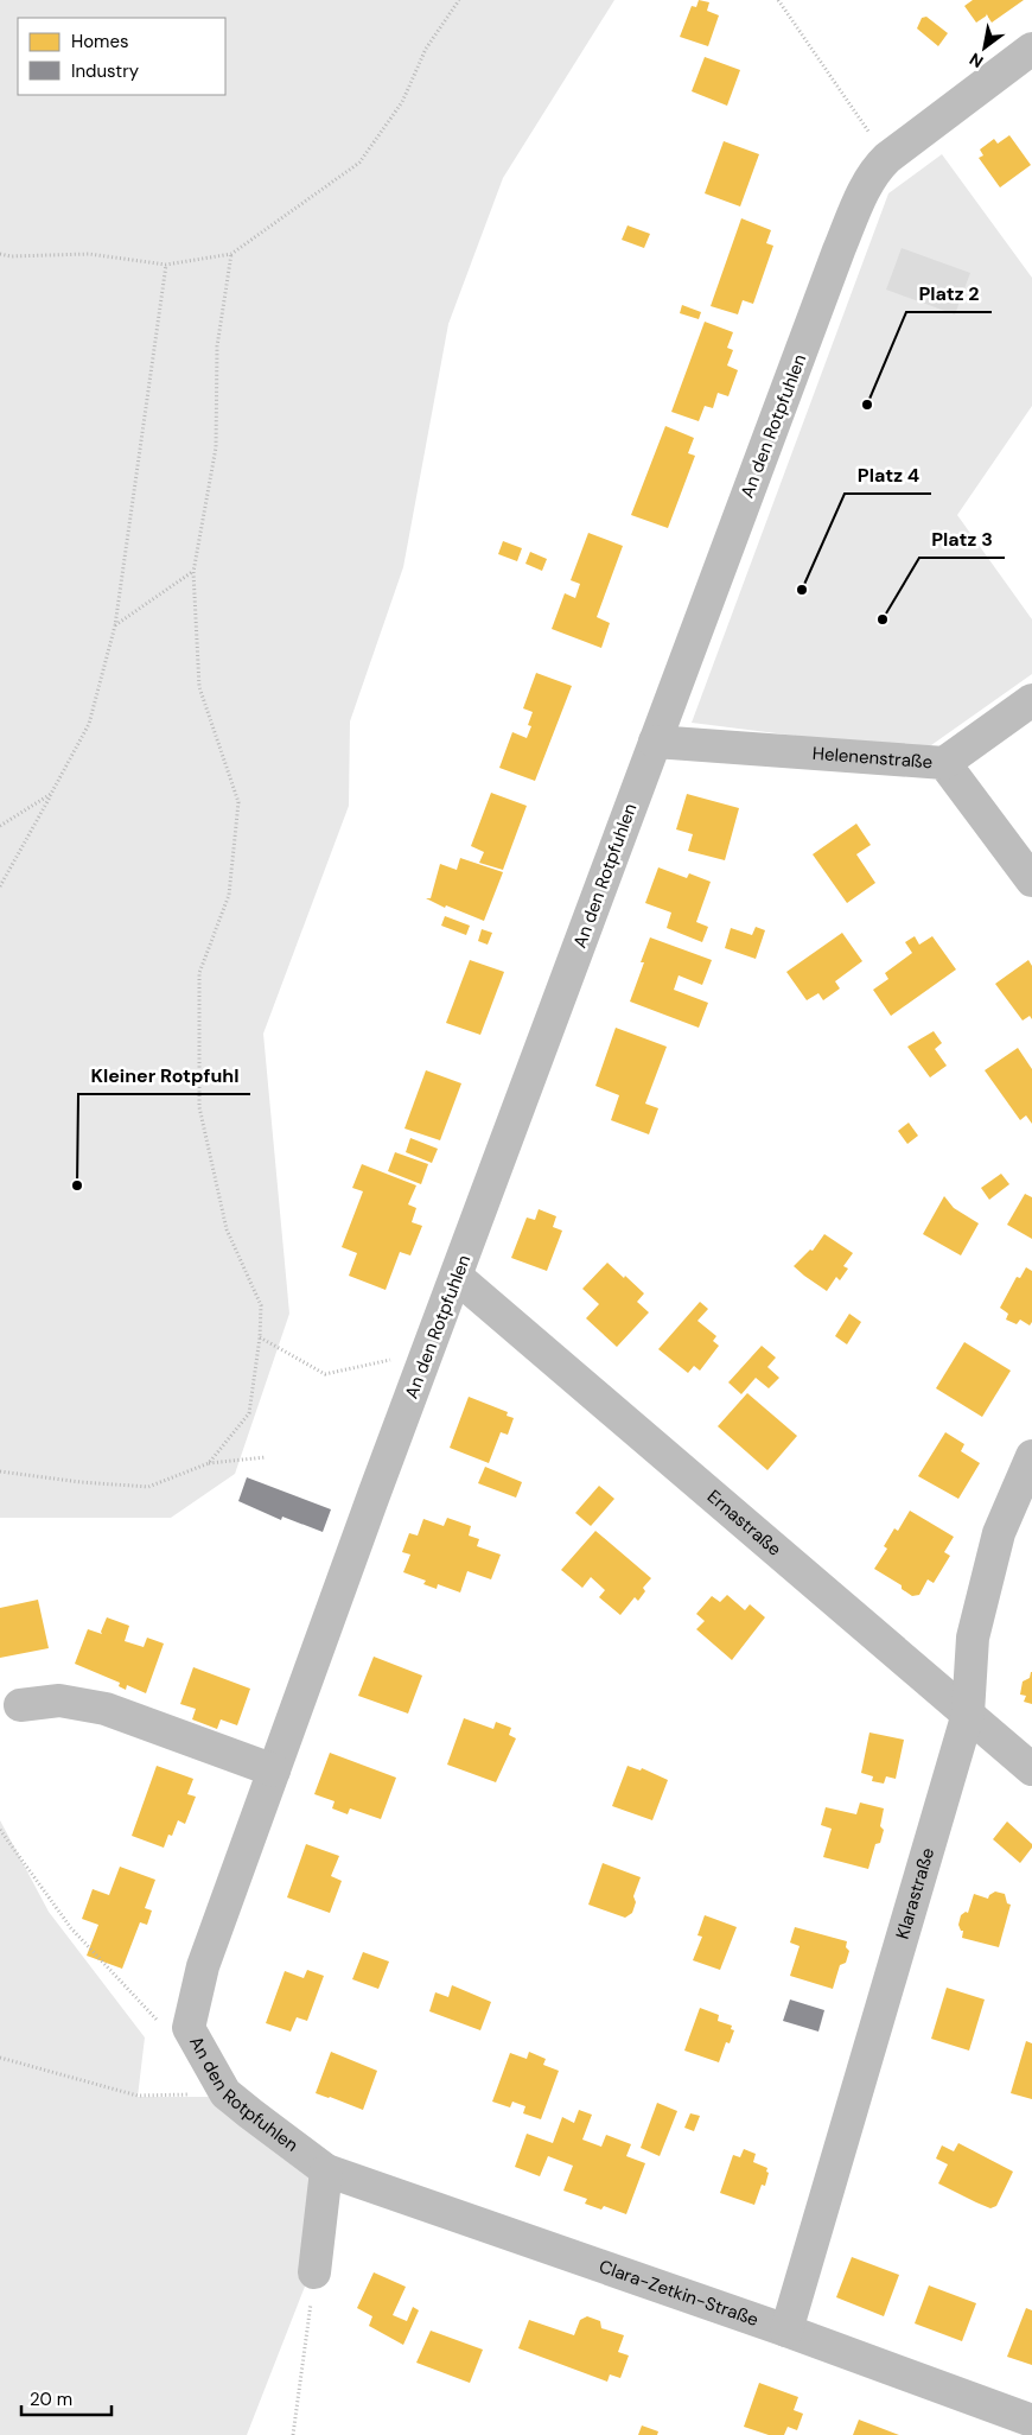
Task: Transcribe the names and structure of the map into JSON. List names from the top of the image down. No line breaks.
{"streets":{"street":["An den Rotpfuhlen","Helenenstraße","Ernastraße","Klarastraße","Clara-Zetkin-Straße"]},"crossings":[["An den Rotpfuhlen","Helenenstraße"],["An den Rotpfuhlen","Ernastraße"],["An den Rotpfuhlen","Clara-Zetkin-Straße"],["Ernastraße","Klarastraße"],["Klarastraße","Clara-Zetkin-Straße"]],"places":["Platz 2","Platz 4","Platz 3","Kleiner Rotpfuhl"],"legend":["Homes","Industry"],"scale_bar":"20 m","north":"bottom left"}
